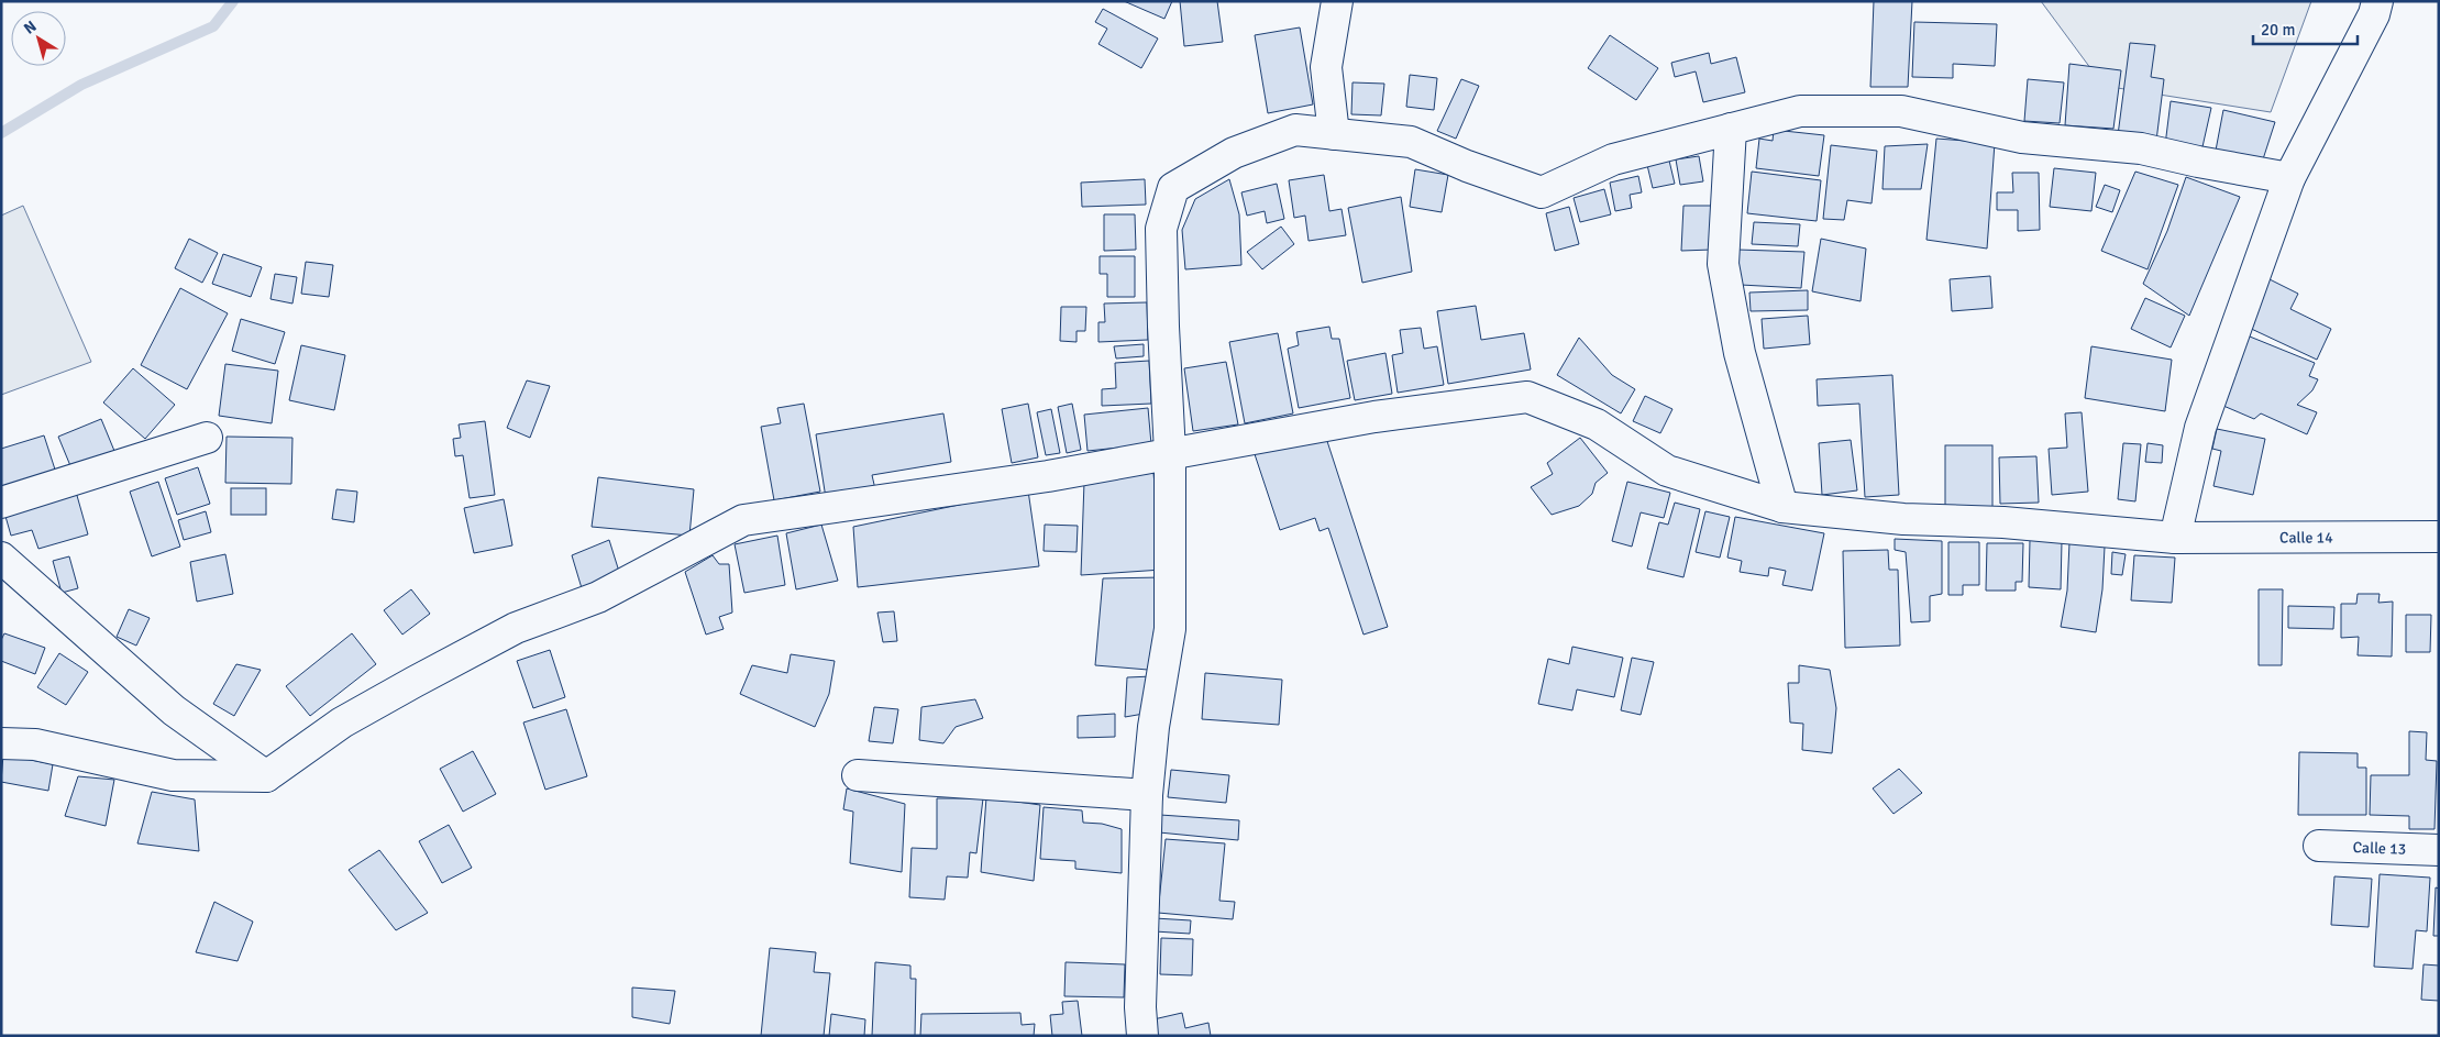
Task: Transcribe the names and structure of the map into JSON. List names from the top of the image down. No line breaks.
{"streets":{"street":["Calle 14","Calle 13"]},"scale_bar":"20 m","north":"top left"}
